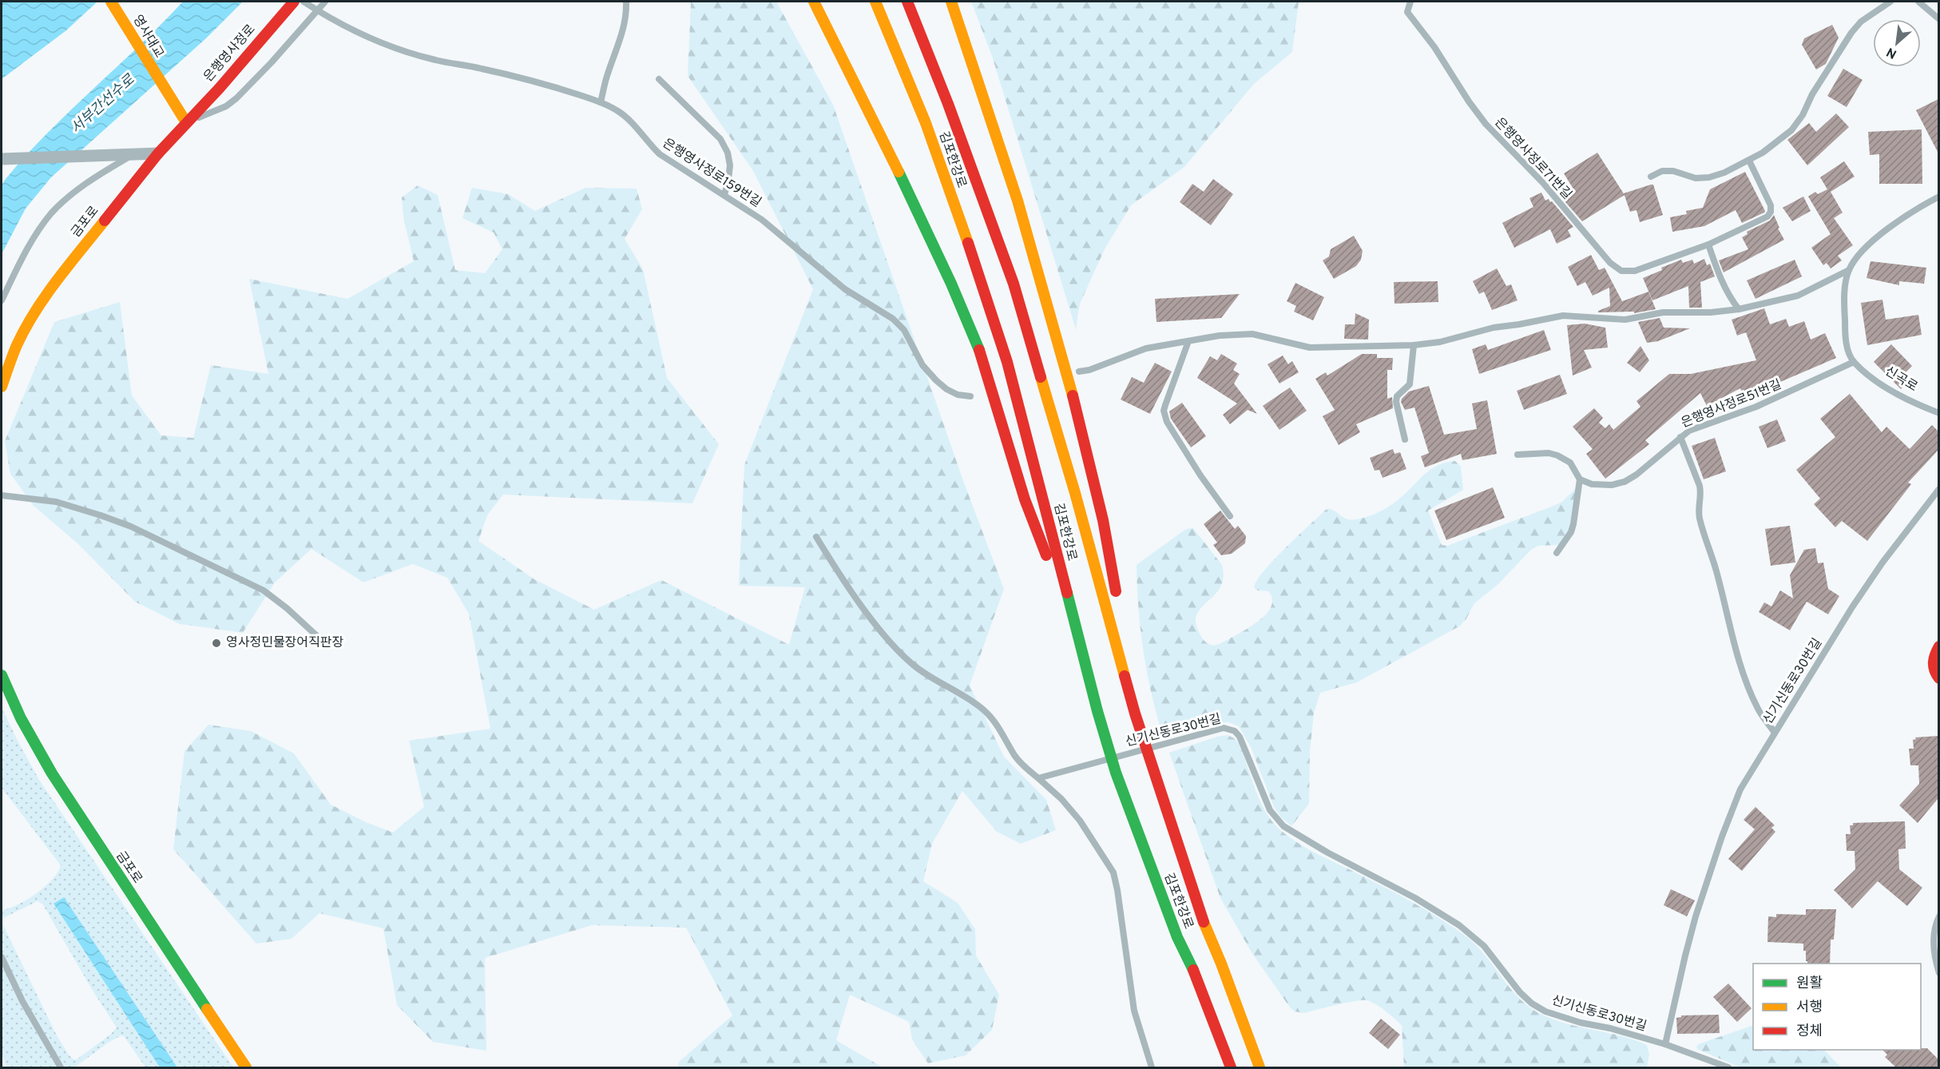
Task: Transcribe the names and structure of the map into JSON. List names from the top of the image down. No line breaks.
{"streets":{"main road":["영사대교","은행영사정로","김포한강로","금포로"],"lane":["은행영사정로71번길","은행영사정로159번길","신곡로","은행영사정로51번길","신기신동로30번길"]},"crossings":[["영사대교","은행영사정로"],["영사대교","금포로"],["은행영사정로","금포로"],["신곡로","은행영사정로51번길"]],"water":["서부간선수로"],"places":["영사정민물장어직판장"],"legend":["원활","서행","정체"],"north":"bottom left"}
